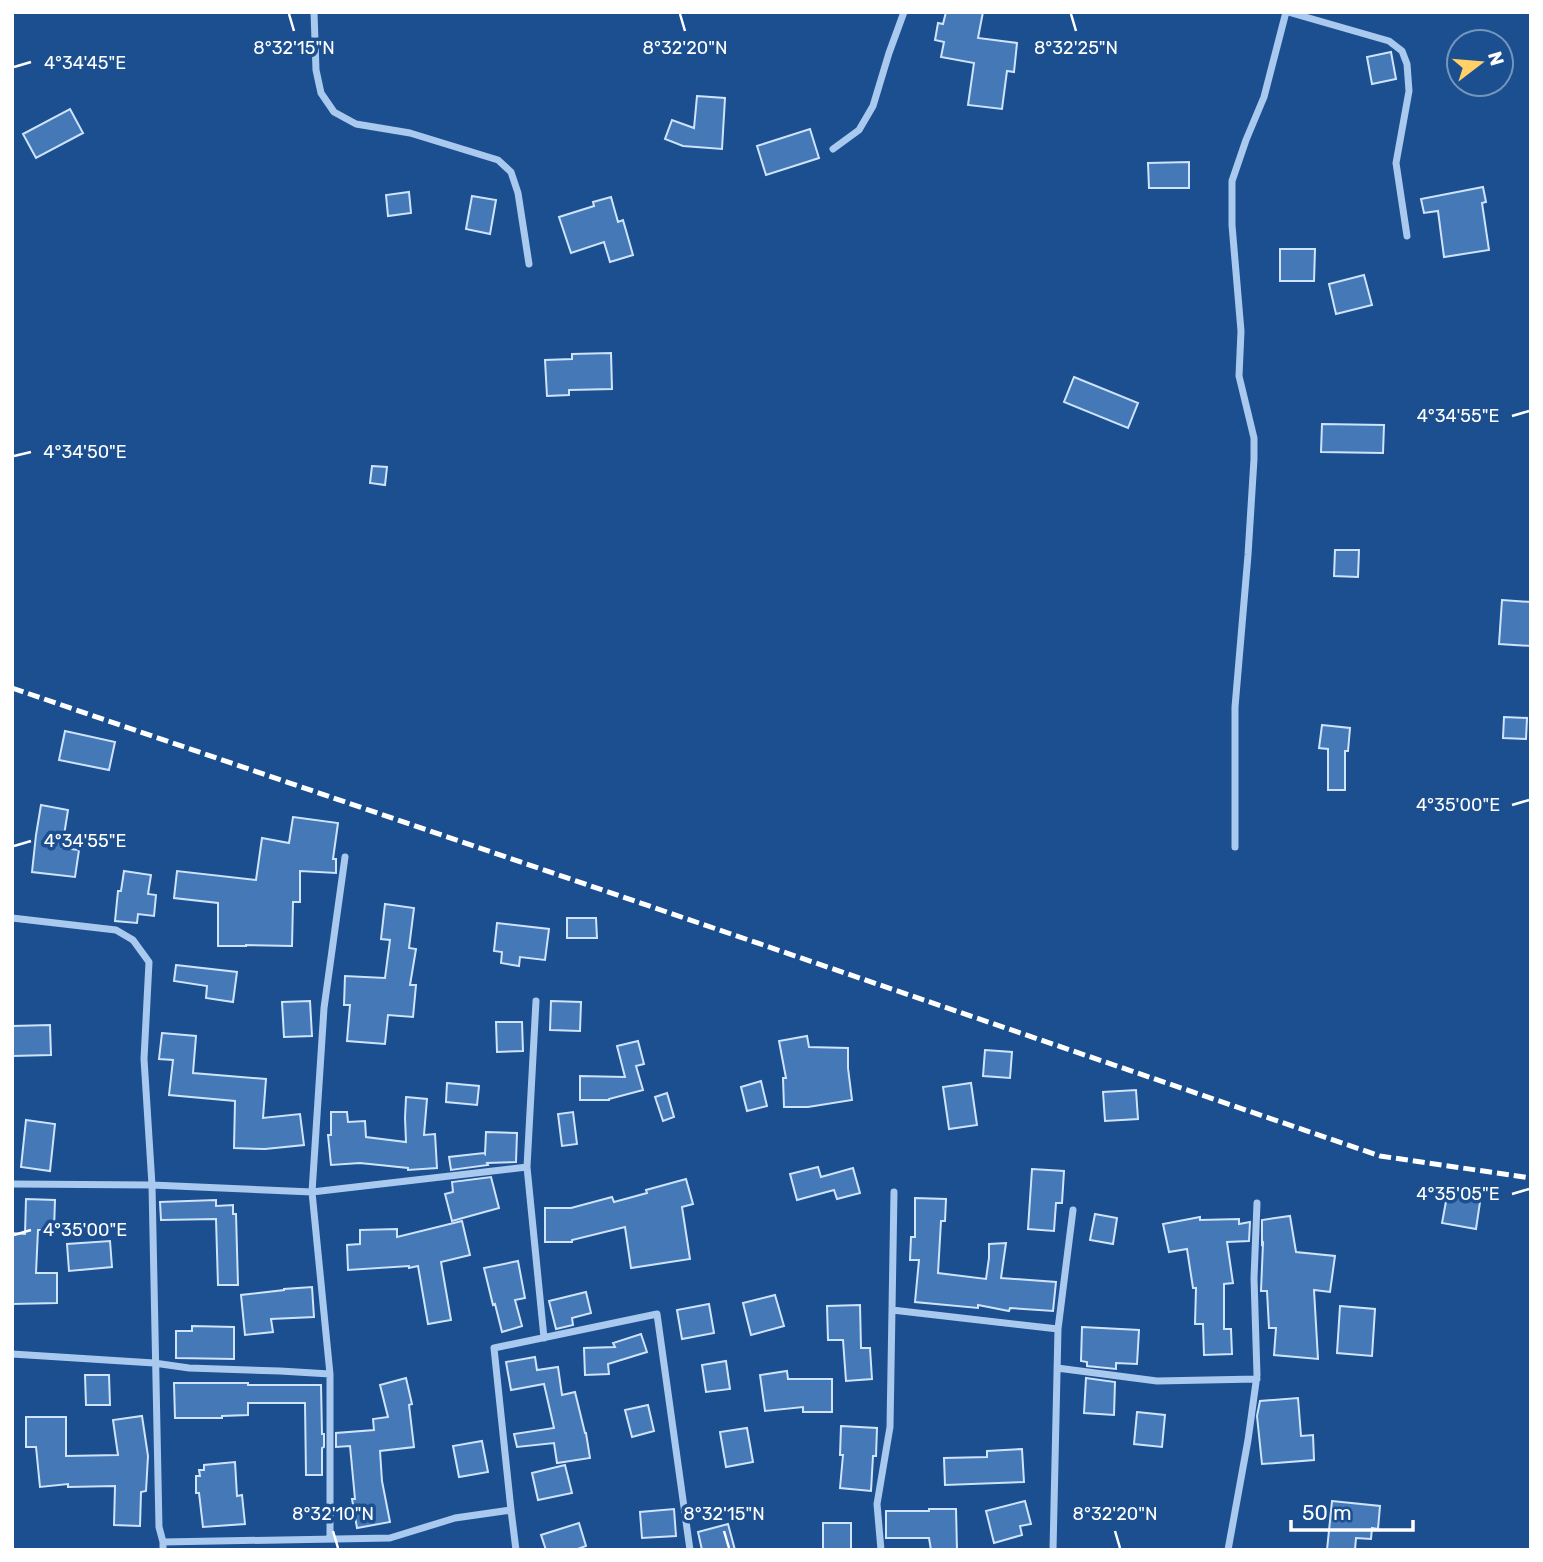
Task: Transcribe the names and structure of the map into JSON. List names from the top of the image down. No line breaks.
{"scale_bar":"50 m","north":"right","coordinates":["8°32'15\"N","8°32'20\"N","8°32'25\"N","4°34'45\"E","4°34'55\"E","4°34'50\"E","4°35'00\"E","4°35'05\"E","8°32'10\"N"]}
